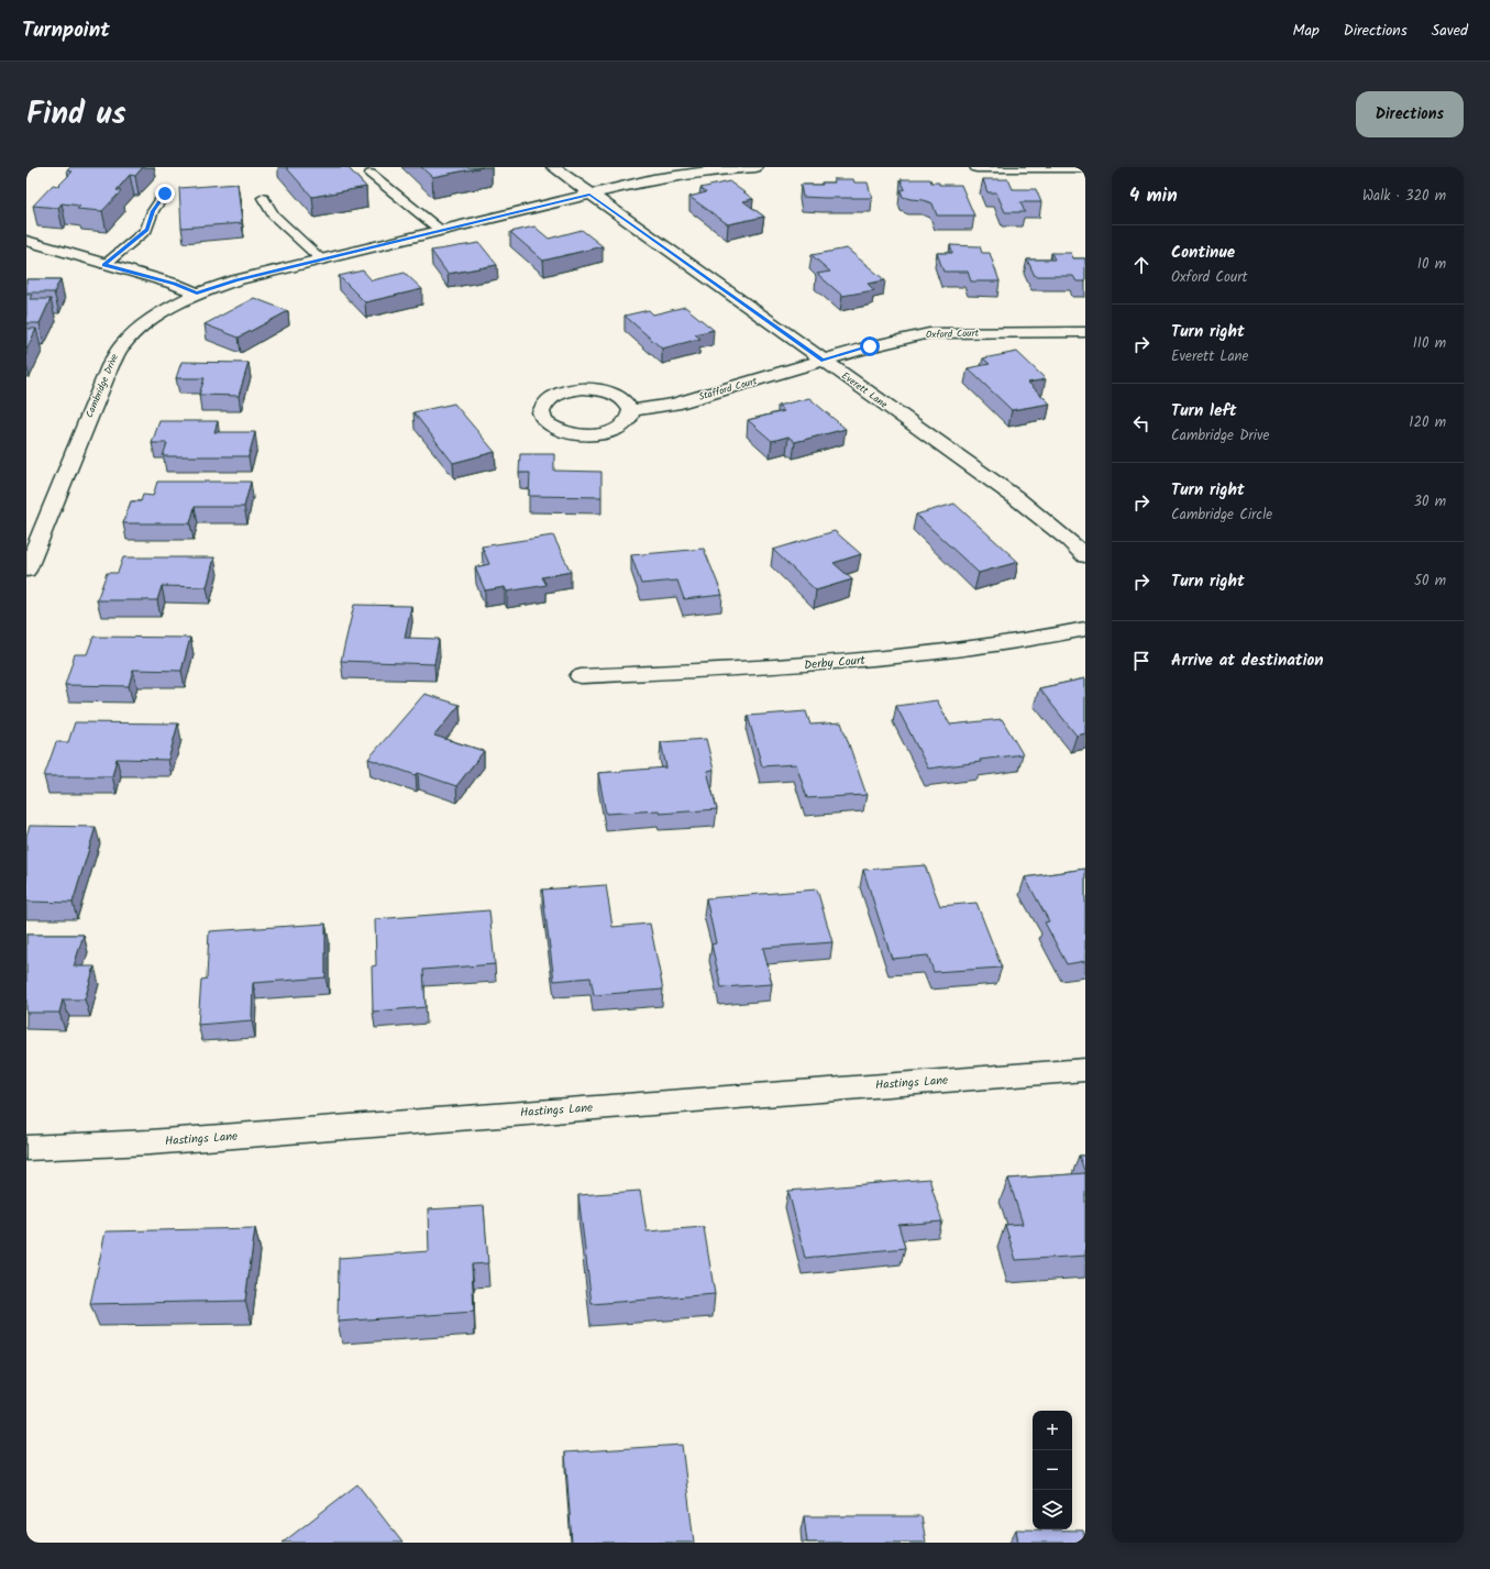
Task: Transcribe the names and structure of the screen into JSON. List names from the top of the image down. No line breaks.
{"streets":{"street":["Oxford Court","Cambridge Drive","Stafford Court","Everett Lane","Derby Court","Hastings Lane"]},"crossings":[["Oxford Court","Stafford Court"],["Oxford Court","Everett Lane"],["Cambridge Drive","Everett Lane"],["Stafford Court","Everett Lane"]],"page":{"header":"Turnpoint","nav":["Map","Directions","Saved"],"title":"Find us","buttons":"Directions","heading":["4 min","Walk · 320 m"],"list":[["Continue","Oxford Court","10 m"],["Turn right","Everett Lane","110 m"],["Turn left","Cambridge Drive","120 m"],["Turn right","Cambridge Circle","30 m"],["Turn right","50 m"],"Arrive at destination"],"map_buttons":["+","−"]}}
